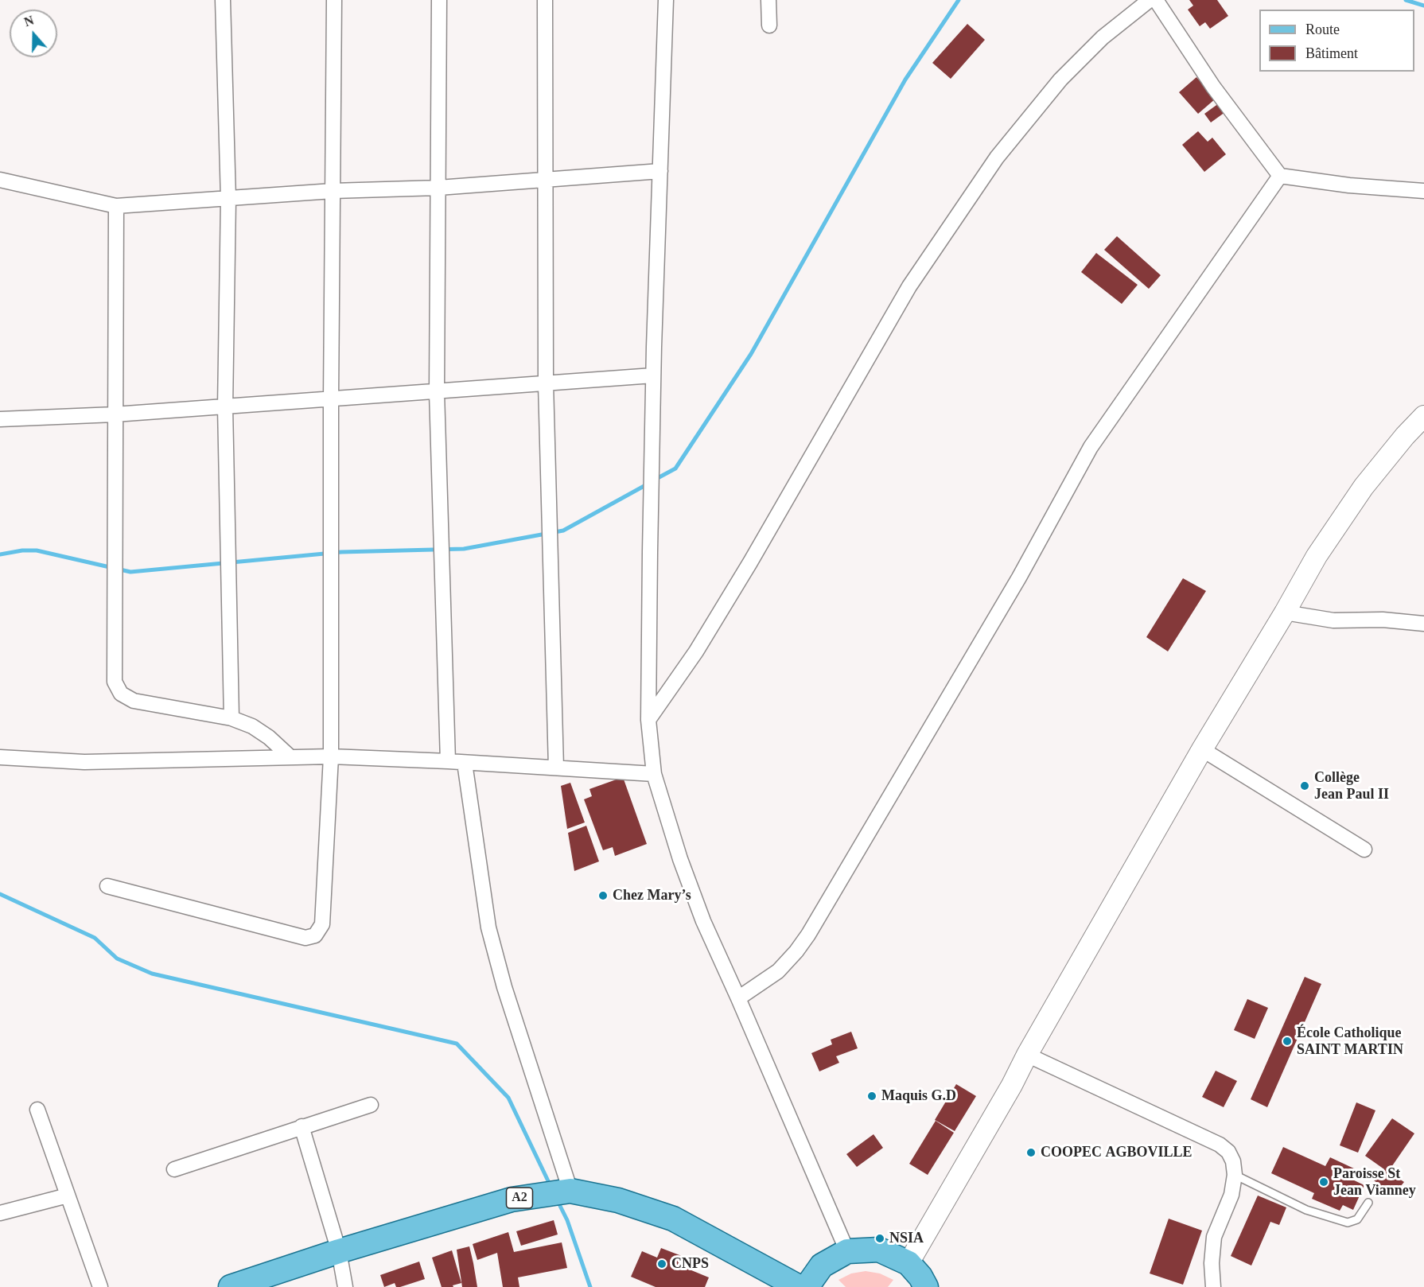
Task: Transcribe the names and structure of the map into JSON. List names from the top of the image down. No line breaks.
{"streets":{"main road":["A2"]},"places":["Collège Jean Paul II","Chez Mary’s","École Catholique SAINT MARTIN","Maquis G.D","COOPEC AGBOVILLE","Paroisse St Jean Vianney","NSIA","CNPS"],"legend":["Route","Bâtiment"],"north":"top"}
